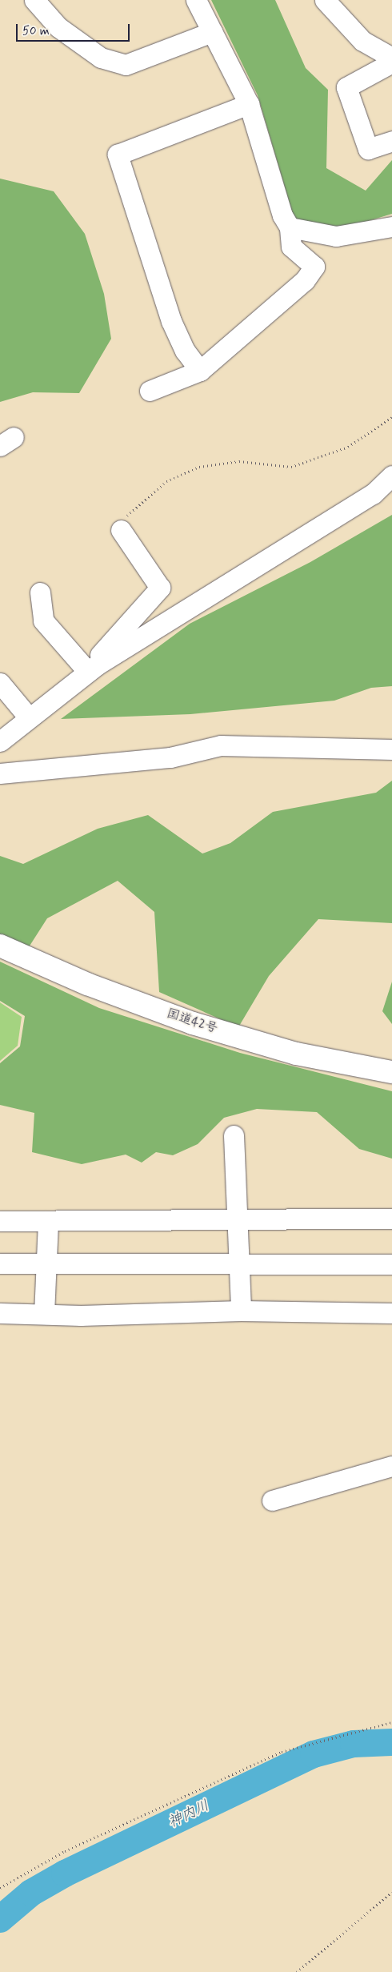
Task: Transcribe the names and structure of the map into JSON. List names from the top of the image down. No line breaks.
{"streets":{"highway":["国道42号"]},"water":["神内川"],"scale_bar":"50 m"}
